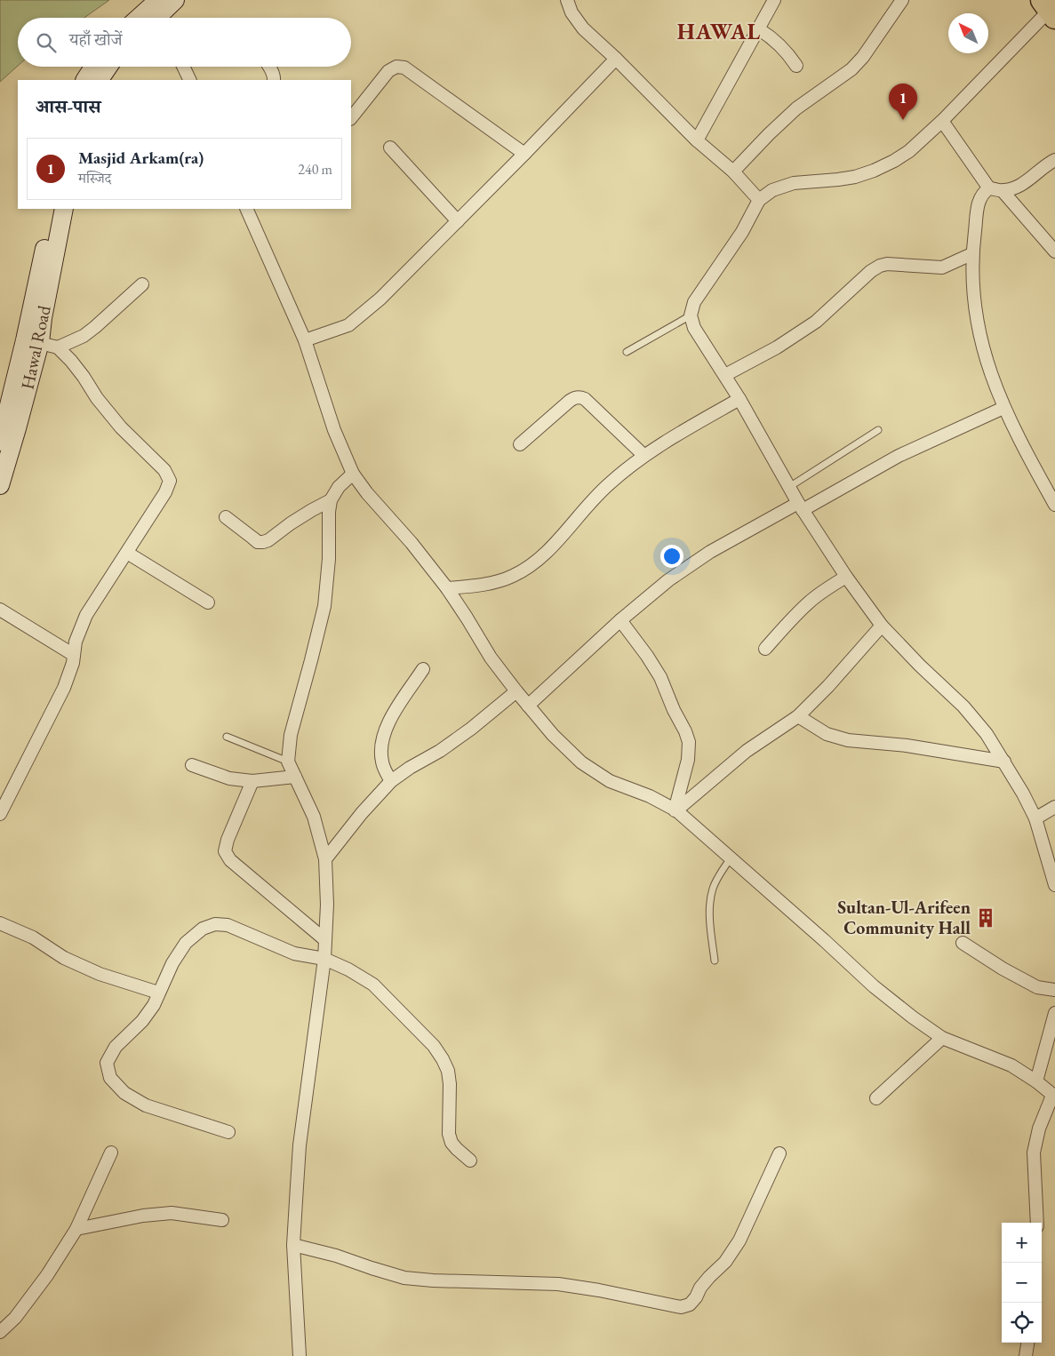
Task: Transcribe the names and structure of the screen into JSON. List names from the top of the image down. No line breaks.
{"streets":{"main road":["Hawal Road"]},"districts":["HAWAL"],"places":{"building":["Sultan-Ul-Arifeen Community Hall"]},"north":"top left","page":{"search":"यहाँ खोजें","heading":"आस-पास","pins":"1","list":[{"mark":"1","name":"Masjid Arkam(ra)","note":"मस्जिद","value":"240 m"}],"map_buttons":["+","−"]}}
